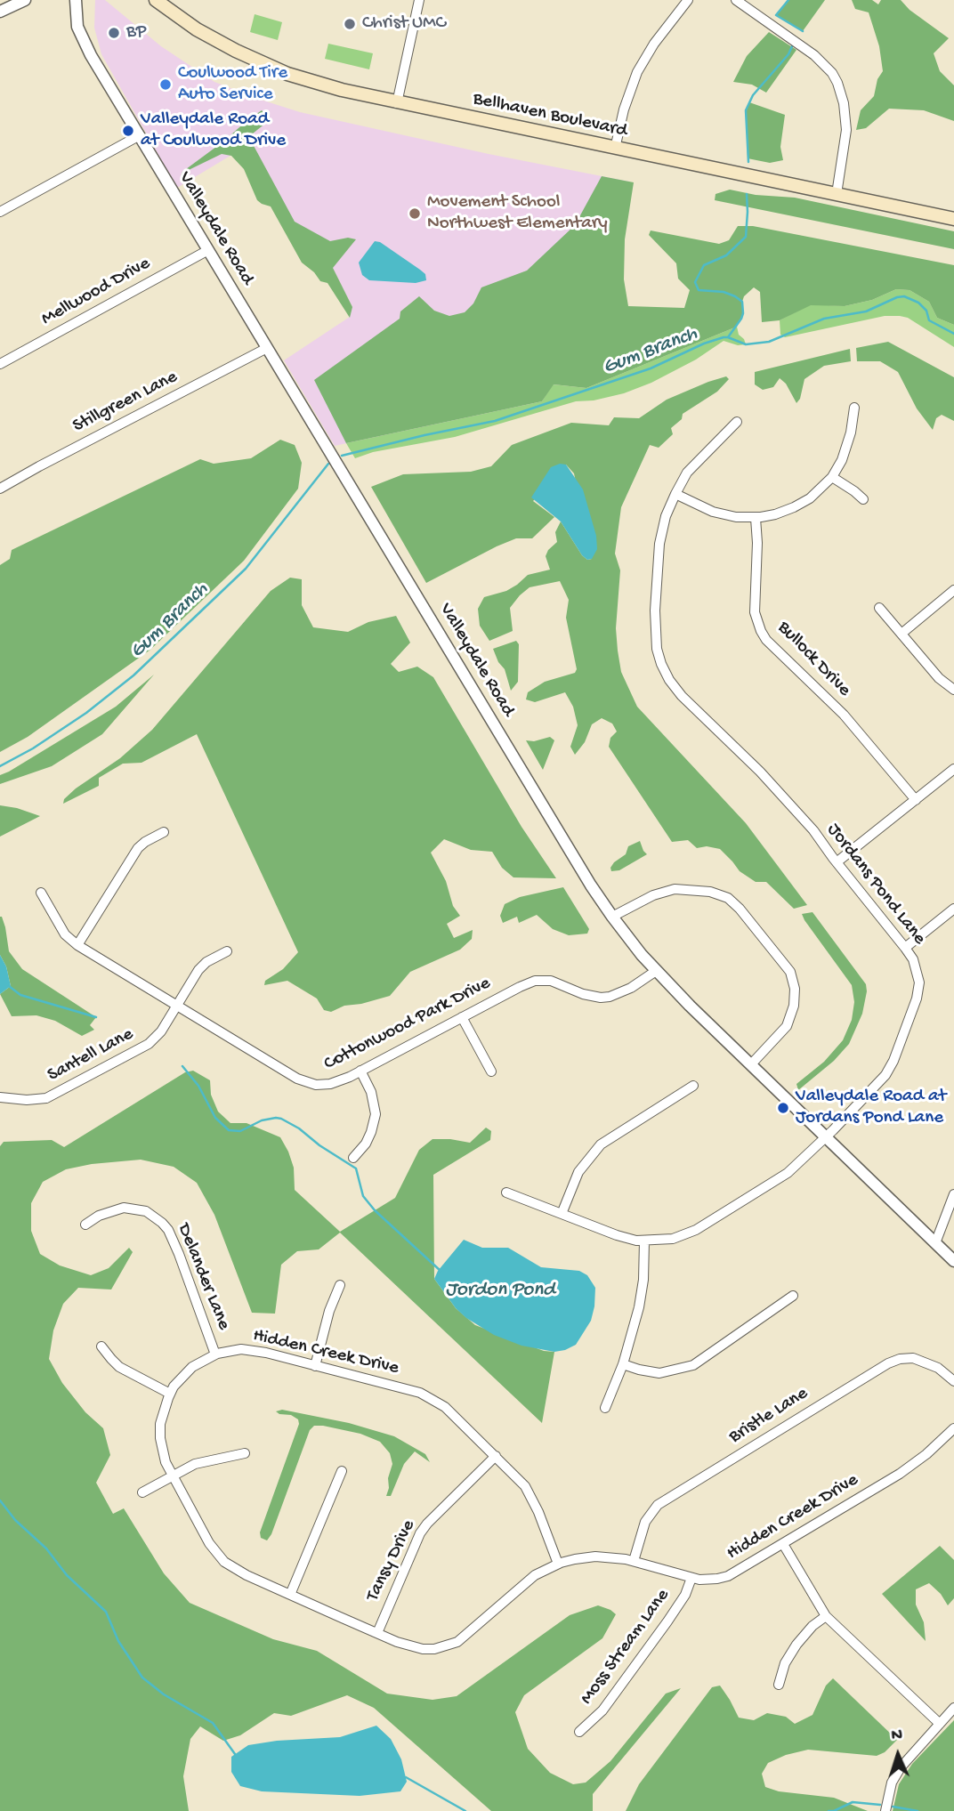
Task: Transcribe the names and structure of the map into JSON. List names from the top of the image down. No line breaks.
{"streets":{"main road":["Bellhaven Boulevard"],"street":["Valleydale Road","Mellwood Drive","Stillgreen Lane","Bullock Drive","Jordans Pond Lane","Cottonwood Park Drive","Santell Lane","Delander Lane","Hidden Creek Drive","Bristle Lane","Tansy Drive","Moss Stream Lane"]},"crossings":[["Valleydale Road","Mellwood Drive"],["Valleydale Road","Stillgreen Lane"],["Valleydale Road","Jordans Pond Lane"],["Valleydale Road","Cottonwood Park Drive"],["Cottonwood Park Drive","Santell Lane"],["Delander Lane","Hidden Creek Drive"],["Hidden Creek Drive","Bristle Lane"],["Hidden Creek Drive","Tansy Drive"],["Hidden Creek Drive","Moss Stream Lane"]],"water":["Gum Branch","Jordon Pond"],"places":["Christ UMC","BP","Coulwood Tire Auto Service","Valleydale Road at Coulwood Drive","Movement School Northwest Elementary","Valleydale Road at Jordans Pond Lane"],"north":"top"}
